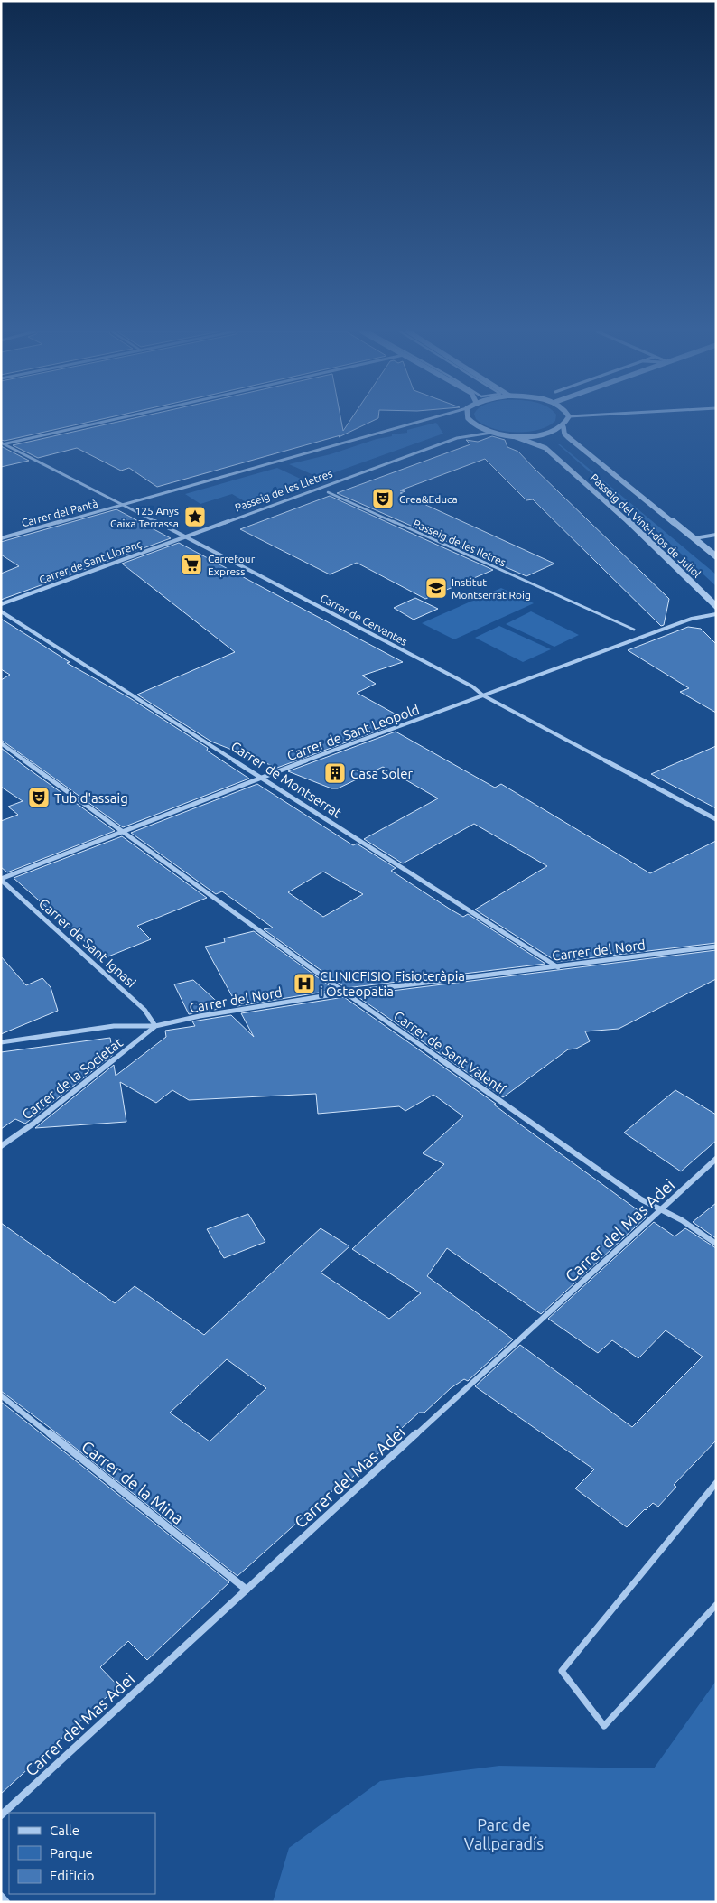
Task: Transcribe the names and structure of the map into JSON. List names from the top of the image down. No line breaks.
{"streets":{"street":["Passeig de les Lletres","Carrer del Pantà","Passeig del Vint-i-dos de Juliol","Passeig de les lletres","Carrer de Sant Llorenç","Carrer de Cervantes","Carrer de Sant Leopold","Carrer de Montserrat","Carrer de Sant Ignasi","Carrer del Nord","Carrer de Sant Valentí","Carrer de la Societat","Carrer del Mas Adei","Carrer de la Mina"]},"crossings":[["Passeig de les Lletres","Carrer del Pantà"],["Passeig de les Lletres","Carrer de Sant Llorenç"],["Passeig de les Lletres","Carrer de Cervantes"],["Carrer del Pantà","Carrer de Cervantes"],["Carrer de Sant Llorenç","Carrer de Cervantes"],["Carrer de Cervantes","Carrer de Sant Leopold"],["Carrer de Sant Leopold","Carrer de Montserrat"],["Carrer de Sant Leopold","Carrer de Sant Ignasi"],["Carrer de Sant Leopold","Carrer de Sant Valentí"],["Carrer de Montserrat","Carrer del Nord"],["Carrer de Sant Ignasi","Carrer del Nord"],["Carrer de Sant Ignasi","Carrer de la Societat"],["Carrer del Nord","Carrer de Sant Valentí"],["Carrer del Nord","Carrer de la Societat"],["Carrer de Sant Valentí","Carrer del Mas Adei"],["Carrer del Mas Adei","Carrer de la Mina"]],"parks":["Parc de Vallparadís"],"places":{"theatre":["Crea&Educa","Tub d'assaig"],"place":["125 Anys Caixa Terrassa"],"supermarket":["Carrefour Express"],"school or university":["Institut Montserrat Roig"],"building":["Casa Soler"],"hospital":["CLINICFISIO Fisioteràpia i Osteopatia"]},"legend":["Calle","Parque","Edificio"]}
